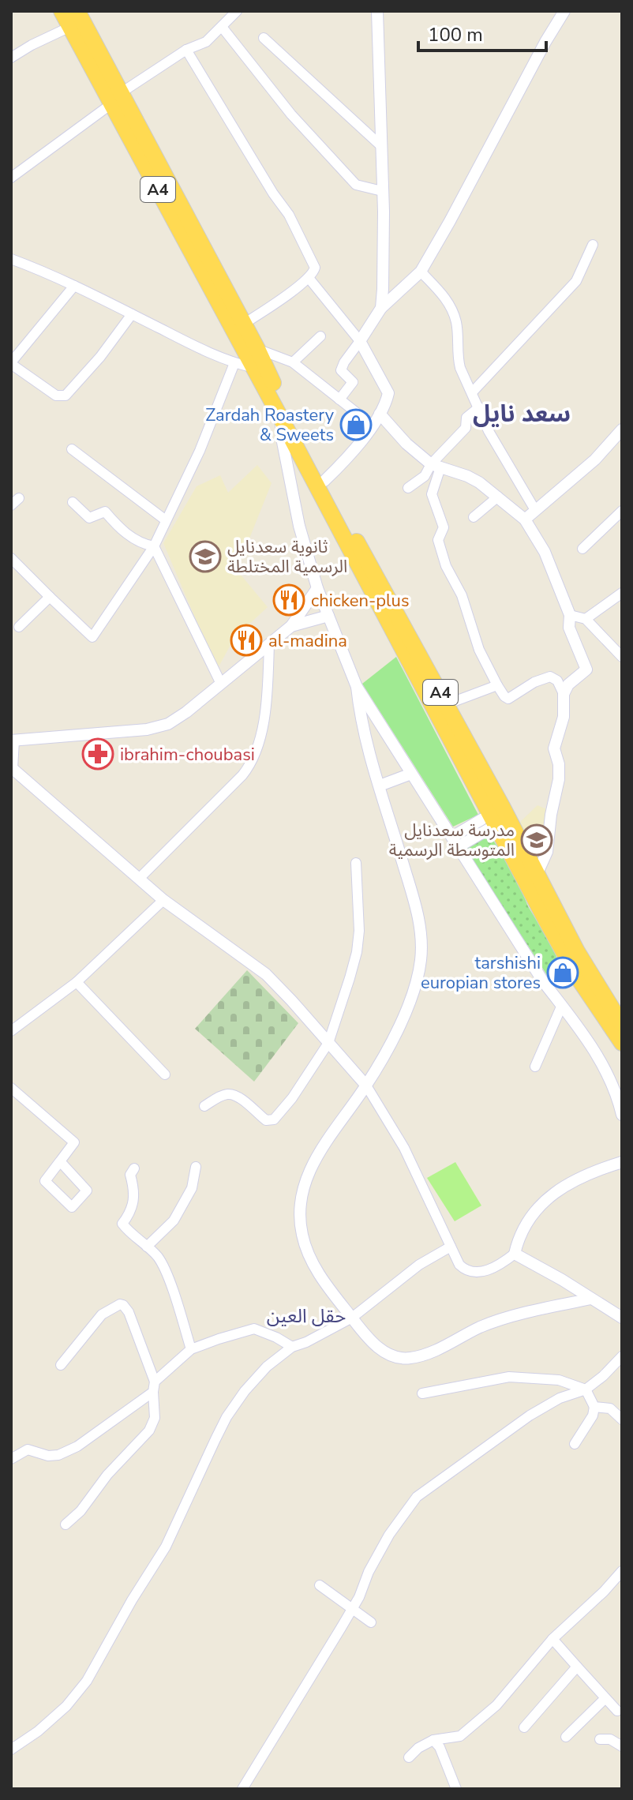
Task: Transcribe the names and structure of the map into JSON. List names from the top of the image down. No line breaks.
{"streets":{"highway":["A4"]},"districts":["سعد نايل","حقل العين"],"places":{"shop":["Zardah Roastery & Sweets","tarshishi europian stores"],"school or university":["ثانوية سعدنايل الرسمية المختلطة","مدرسة سعدنايل المتوسطة الرسمية"],"restaurant":["chicken-plus","al-madina"],"pharmacy":["ibrahim-choubasi"]},"scale_bar":"100 m"}
